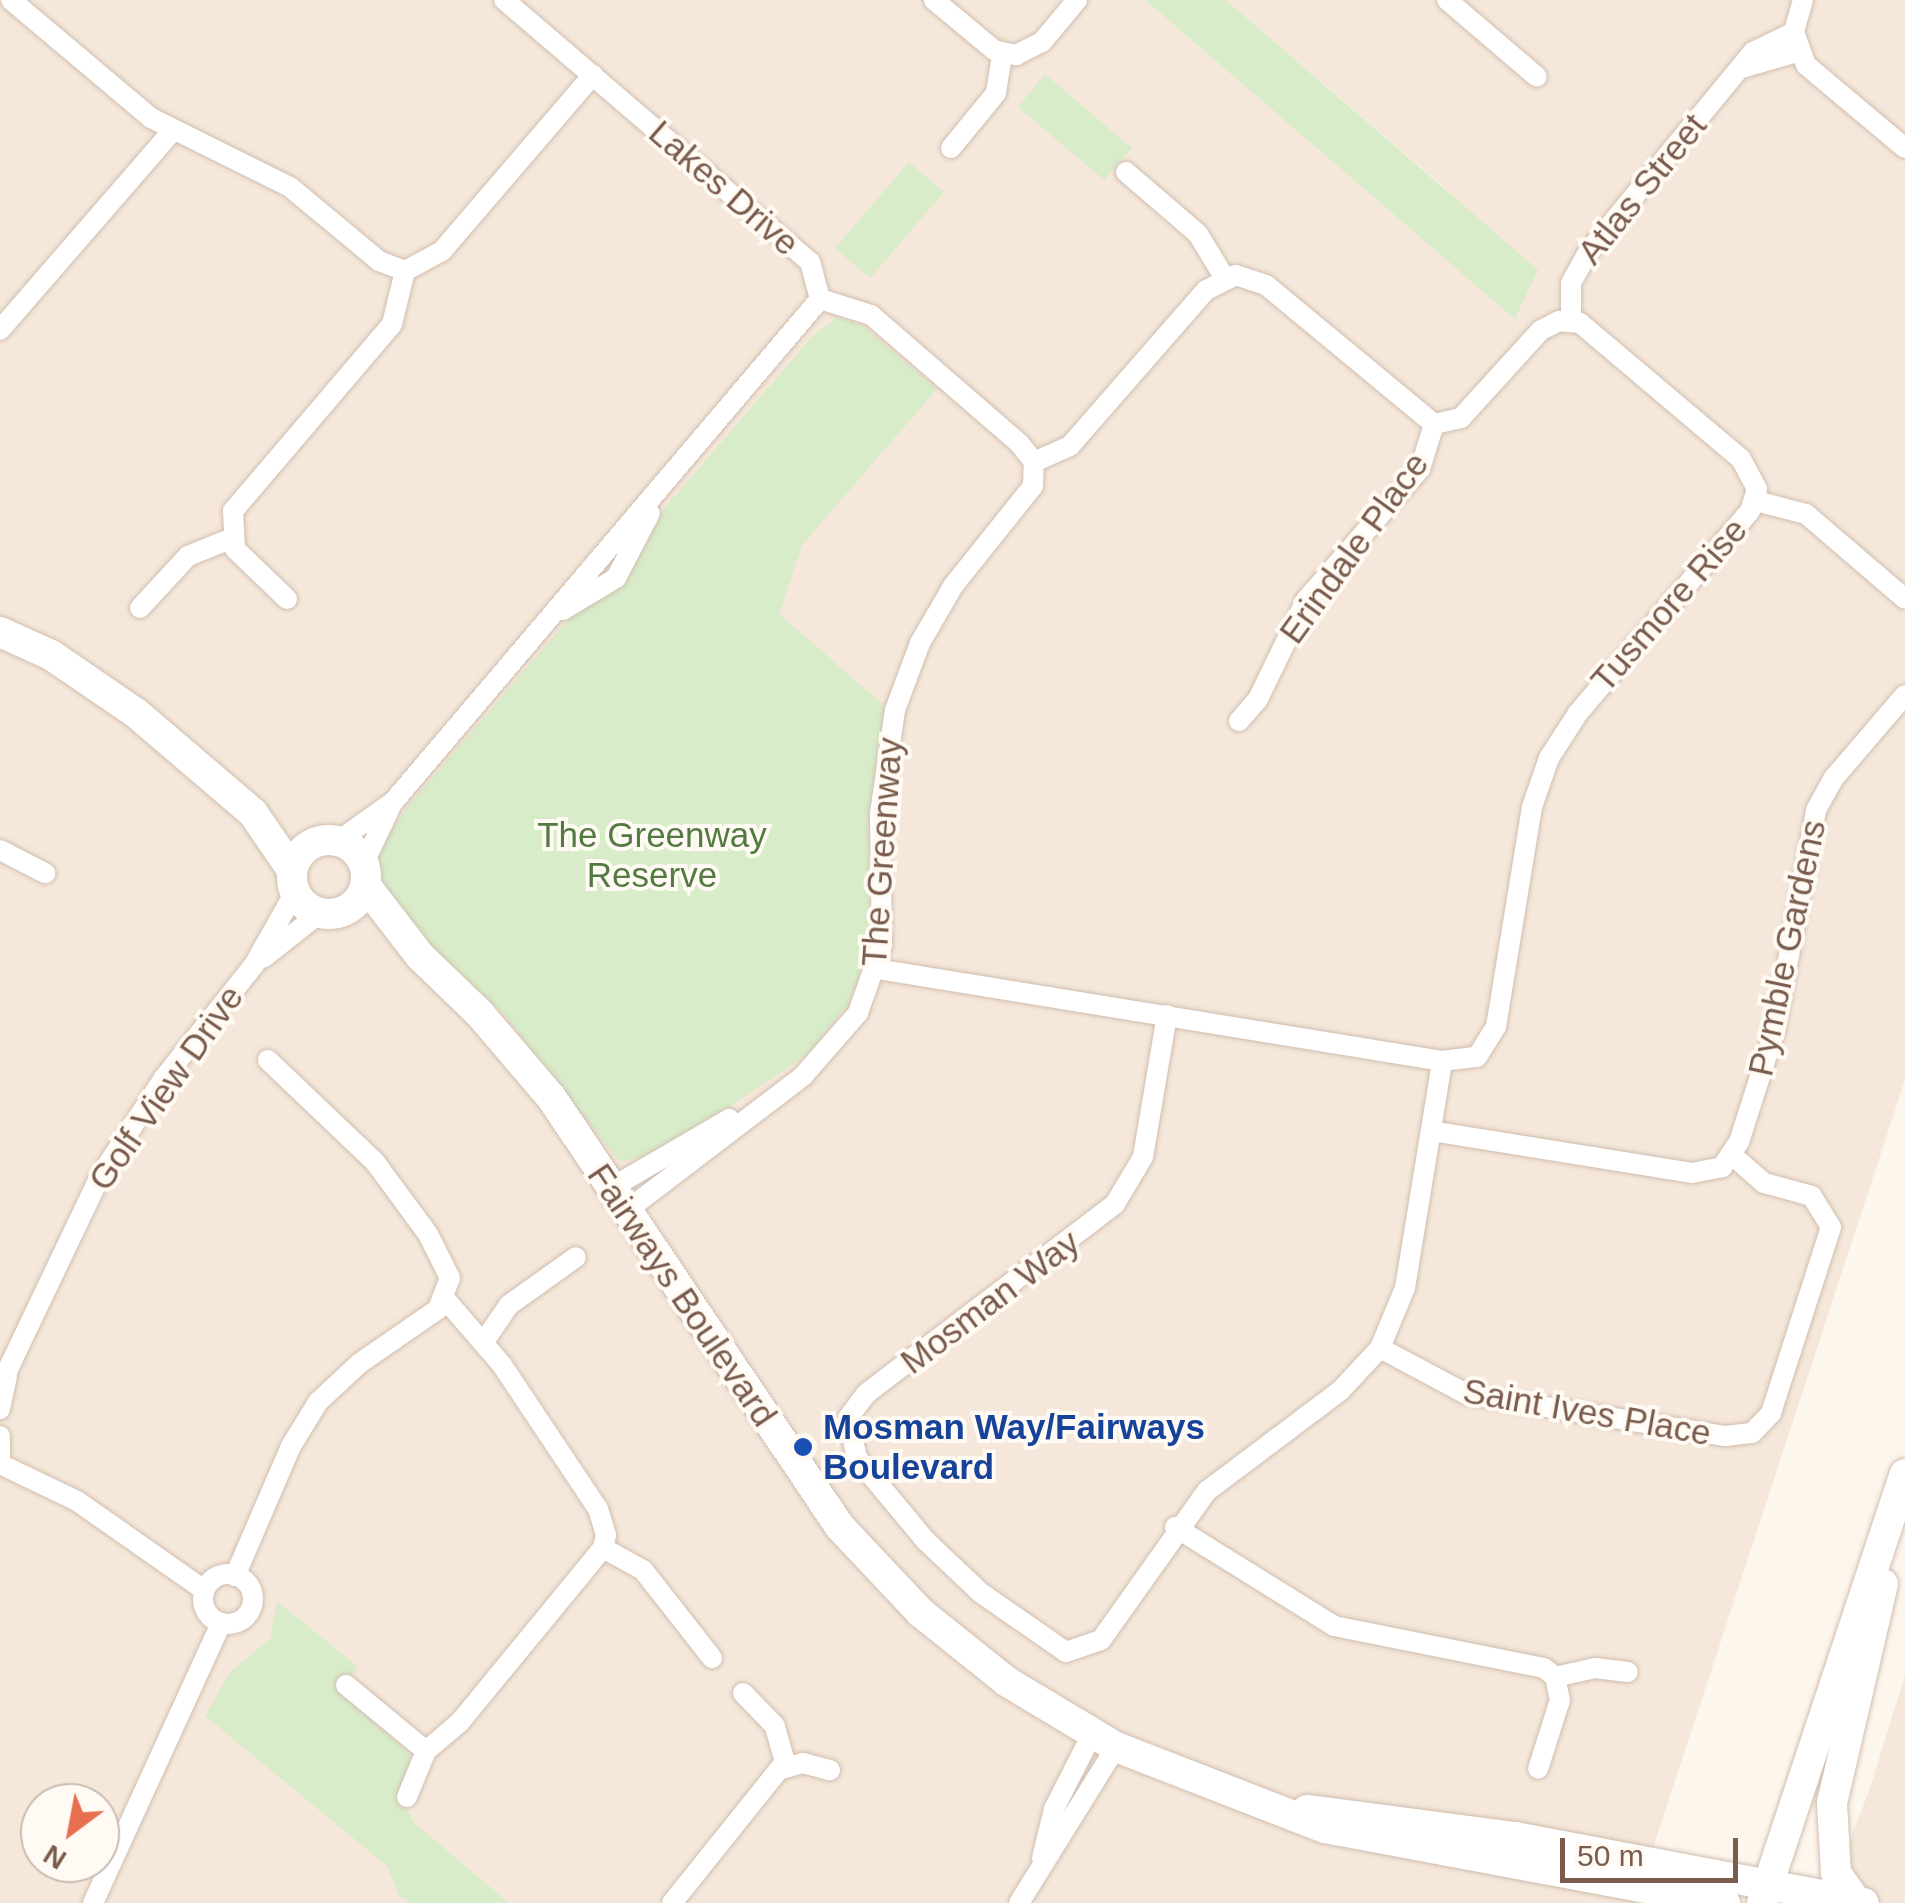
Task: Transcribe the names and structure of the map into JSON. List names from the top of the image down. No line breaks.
{"streets":{"street":["Lakes Drive","Atlas Street","Erindale Place","Tusmore Rise","The Greenway","Pymble Gardens","Golf View Drive","Fairways Boulevard","Mosman Way","Saint Ives Place"]},"crossings":[["Atlas Street","Tusmore Rise"],["Tusmore Rise","Mosman Way"],["The Greenway","Fairways Boulevard"],["Pymble Gardens","Saint Ives Place"],["Golf View Drive","Fairways Boulevard"],["Mosman Way","Saint Ives Place"]],"parks":["The Greenway Reserve"],"places":["Mosman Way/Fairways Boulevard"],"scale_bar":"50 m","north":"bottom left"}
